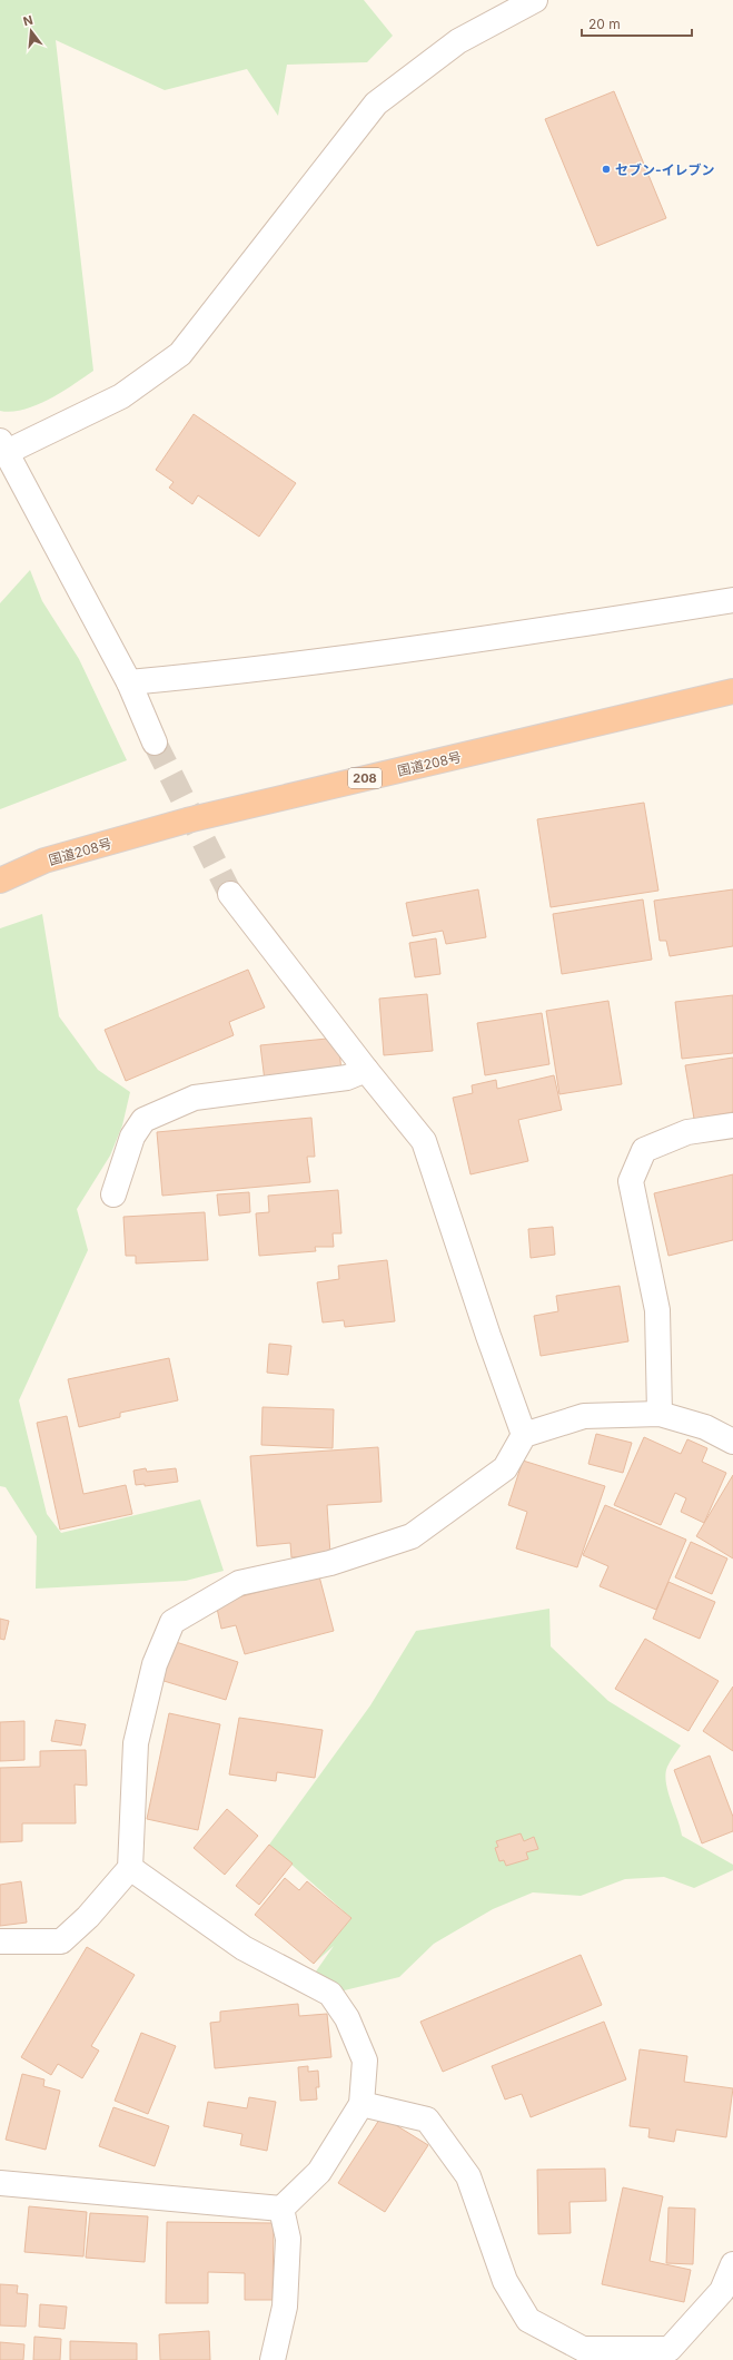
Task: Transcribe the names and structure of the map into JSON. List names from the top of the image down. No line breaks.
{"streets":{"highway":["国道208号","208"]},"places":["セブン-イレブン"],"scale_bar":"20 m","north":"top"}
